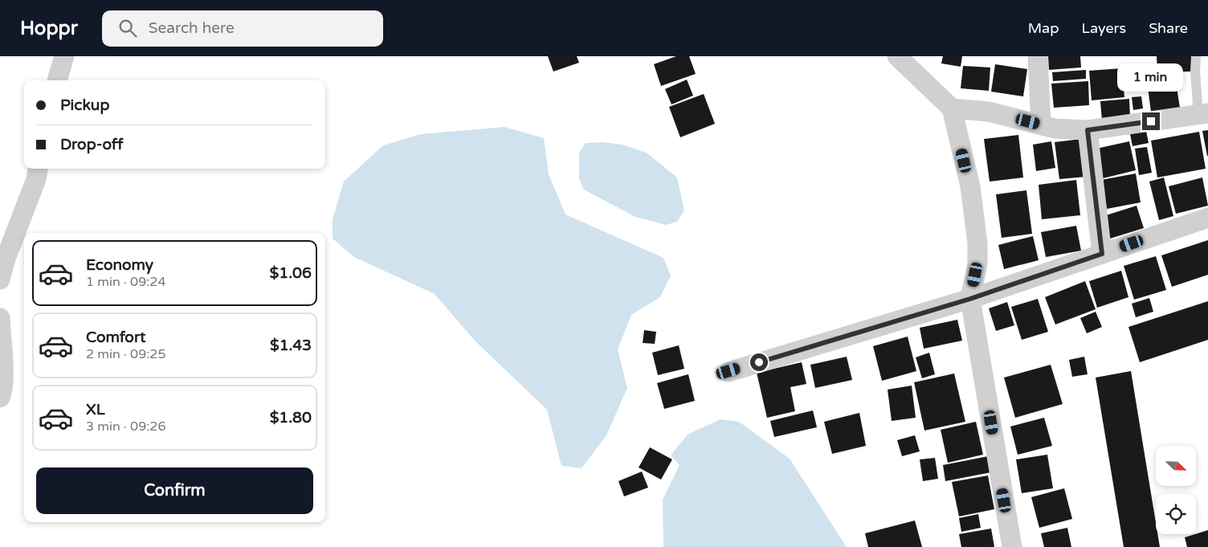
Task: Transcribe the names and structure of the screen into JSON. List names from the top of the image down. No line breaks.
{"north":"bottom right","page":{"header":"Hoppr","search":"Search here","nav":["Map","Layers","Share"],"bubble":"1 min","banner":["Pickup","Drop-off"],"list":[{"name":"Economy","note":"1 min · 09:24","value":"$1.06"},{"name":"Comfort","note":"2 min · 09:25","value":"$1.43"},{"name":"XL","note":"3 min · 09:26","value":"$1.80"}],"buttons":"Confirm"}}
